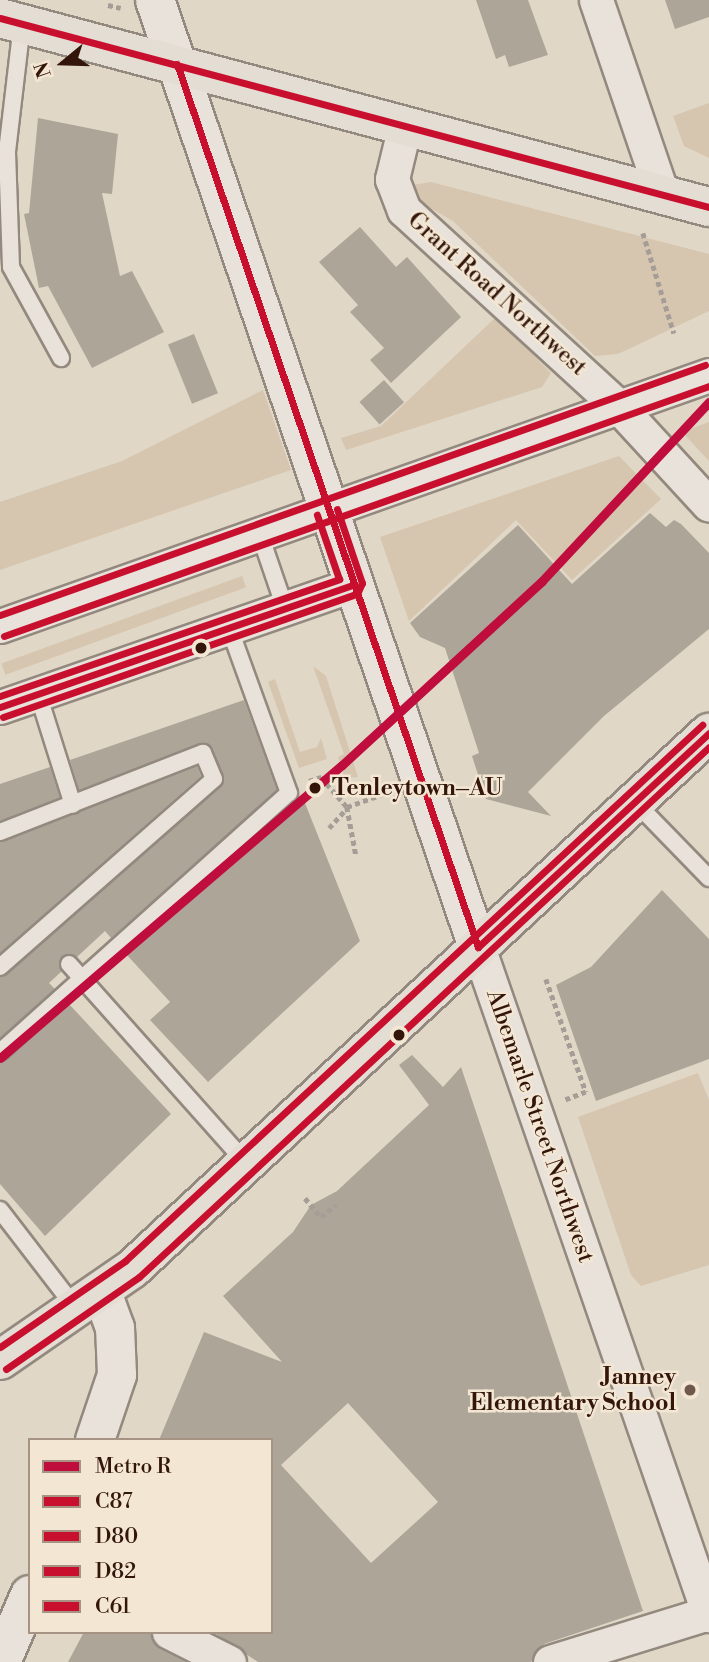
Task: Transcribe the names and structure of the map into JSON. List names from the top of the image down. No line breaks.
{"streets":{"street":["Grant Road Northwest","Albemarle Street Northwest"]},"places":["Tenleytown–AU","Janney Elementary School"],"lines":["transit line C87","transit line C61","metro line R","transit line D82","transit line D80"],"legend":["Metro R","C87","D80","D82","C61"],"north":"left"}
